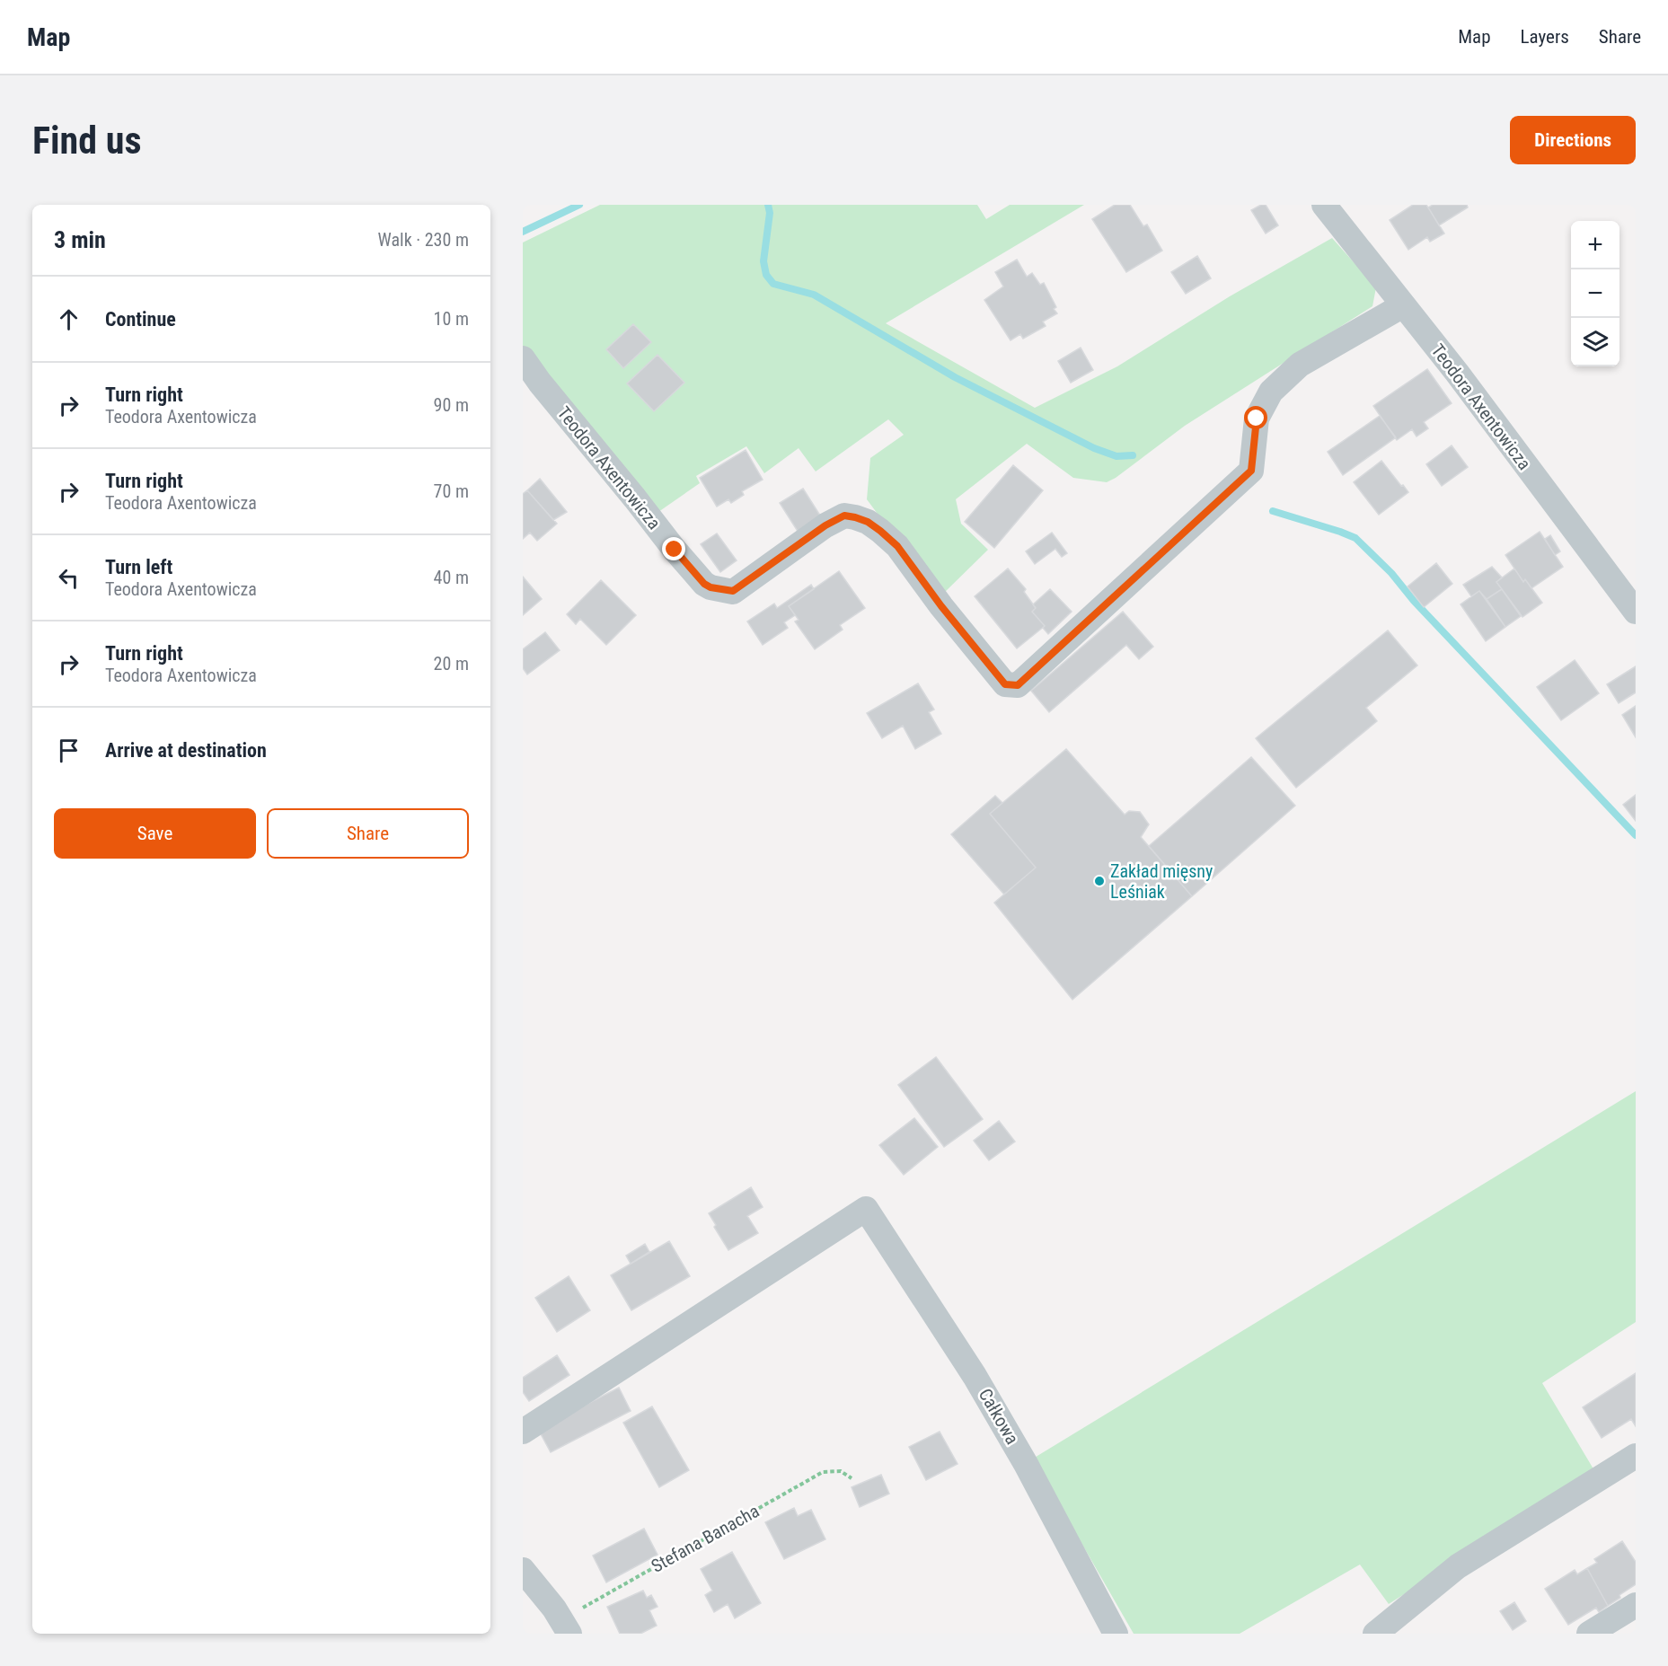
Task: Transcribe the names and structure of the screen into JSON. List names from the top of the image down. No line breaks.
{"streets":{"street":["Teodora Axentowicza","Całkowa"],"path":["Stefana Banacha"]},"places":["Zakład mięsny Leśniak"],"page":{"header":"Map","nav":["Map","Layers","Share"],"buttons":["Directions",["Save","Share"]],"title":"Find us","heading":["3 min","Walk · 230 m"],"map_buttons":["+","−"],"list":[["Continue","10 m"],["Turn right","Teodora Axentowicza","90 m"],["Turn right","Teodora Axentowicza","70 m"],["Turn left","Teodora Axentowicza","40 m"],["Turn right","Teodora Axentowicza","20 m"],"Arrive at destination"]}}
